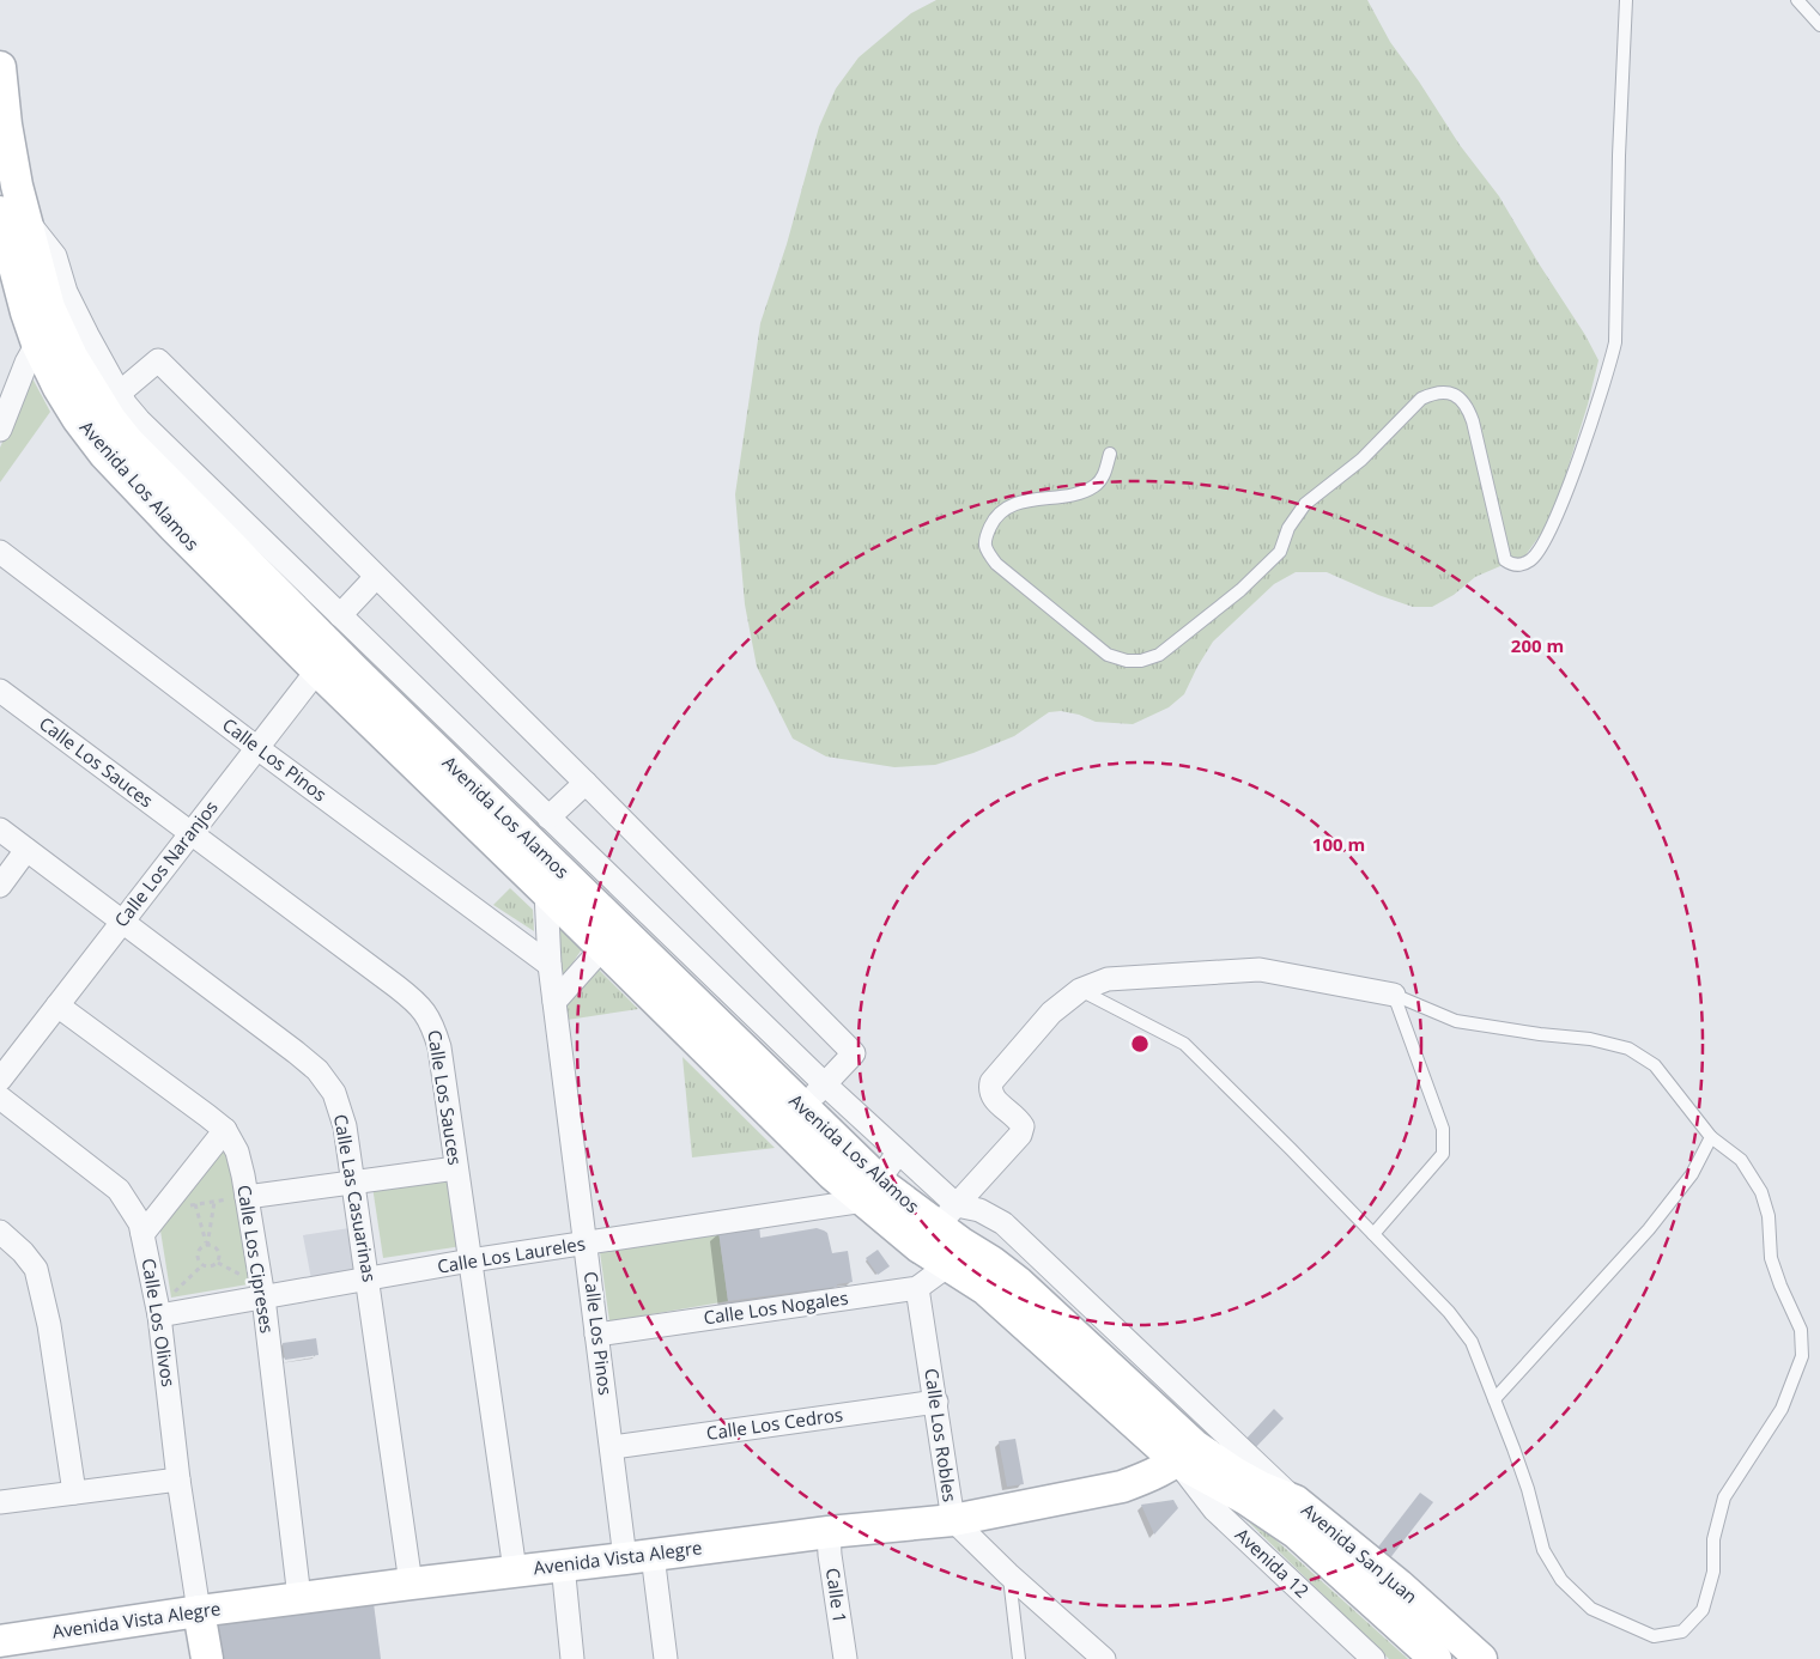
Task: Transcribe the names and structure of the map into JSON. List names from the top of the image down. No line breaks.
{"streets":{"main road":["Avenida Los Alamos","Avenida San Juan","Avenida Vista Alegre"],"street":["Calle Los Pinos","Calle Los Sauces","Calle Los Naranjos","Calle Las Casuarinas","Calle Los Laureles","Calle Los Cipreses","Calle Los Nogales","Calle Los Olivos","Calle Los Cedros","Calle Los Robles","Avenida 12","Calle 1"]},"crossings":[["Avenida Los Alamos","Calle Los Pinos"],["Avenida Los Alamos","Calle Los Naranjos"],["Avenida Los Alamos","Calle Los Laureles"],["Avenida Los Alamos","Calle Los Nogales"],["Avenida Los Alamos","Avenida San Juan"],["Avenida Los Alamos","Avenida Vista Alegre"],["Avenida Los Alamos","Avenida 12"],["Calle Los Pinos","Calle Los Naranjos"],["Calle Los Pinos","Calle Los Laureles"],["Calle Los Pinos","Calle Los Nogales"],["Calle Los Pinos","Calle Los Cedros"],["Calle Los Pinos","Avenida Vista Alegre"],["Calle Los Sauces","Calle Los Naranjos"],["Calle Los Sauces","Calle Los Laureles"],["Calle Los Sauces","Avenida Vista Alegre"],["Calle Los Naranjos","Calle Las Casuarinas"],["Calle Los Naranjos","Calle Los Cipreses"],["Calle Las Casuarinas","Calle Los Laureles"],["Calle Las Casuarinas","Avenida Vista Alegre"],["Calle Los Laureles","Calle Los Cipreses"],["Calle Los Laureles","Calle Los Olivos"],["Calle Los Cipreses","Avenida Vista Alegre"],["Calle Los Nogales","Calle Los Robles"],["Calle Los Olivos","Avenida Vista Alegre"],["Calle Los Cedros","Calle Los Robles"],["Calle Los Robles","Avenida Vista Alegre"],["Avenida San Juan","Avenida Vista Alegre"],["Avenida San Juan","Avenida 12"],["Avenida Vista Alegre","Avenida 12"],["Avenida Vista Alegre","Calle 1"]],"rings":["200 m","100 m"]}
